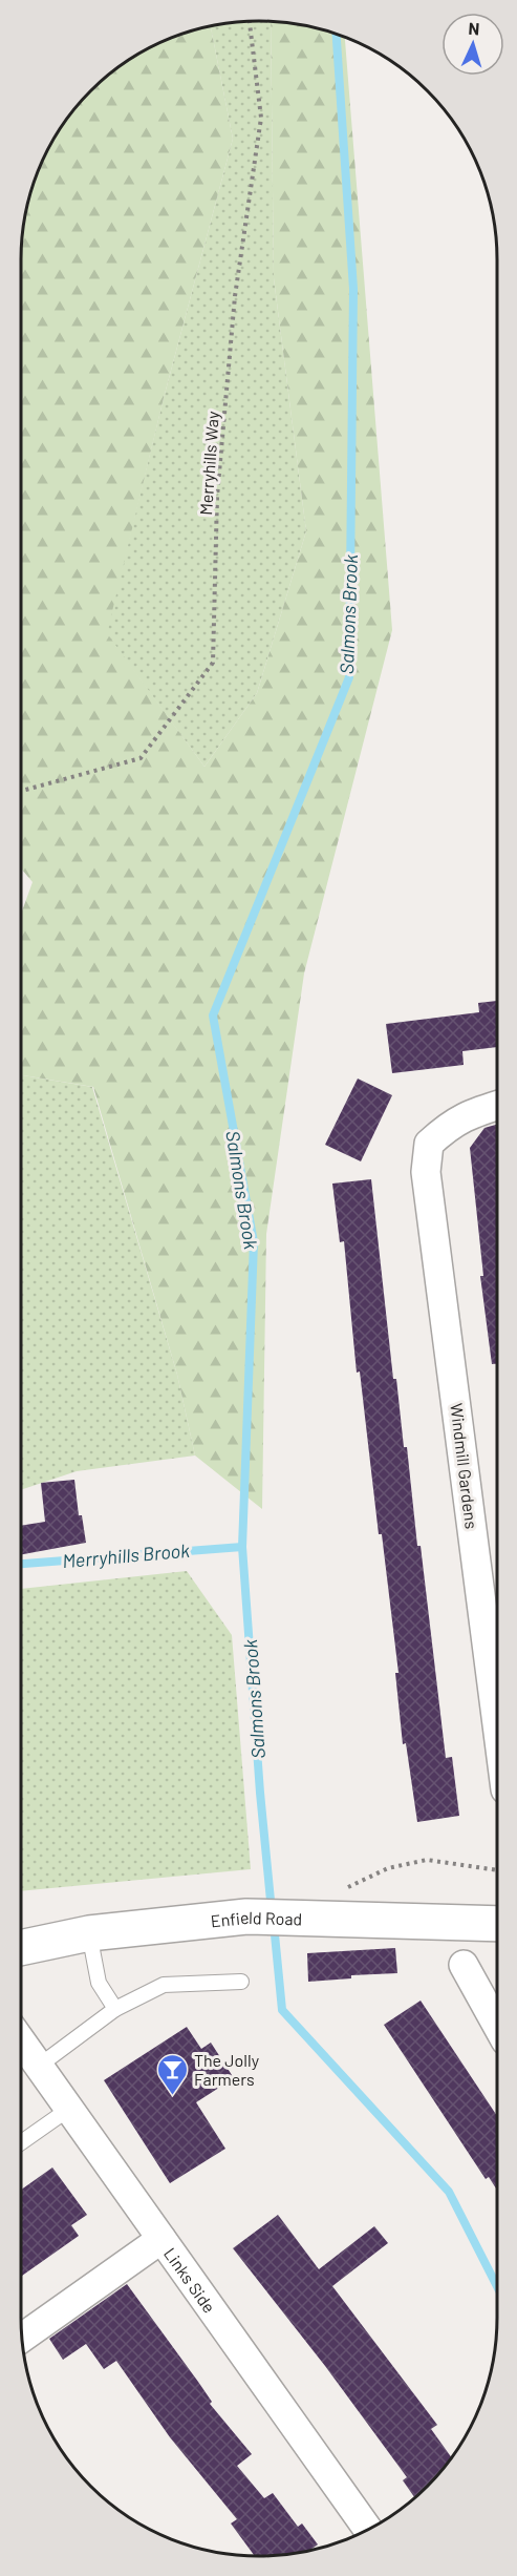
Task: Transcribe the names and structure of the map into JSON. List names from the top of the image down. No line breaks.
{"streets":{"main road":["Enfield Road"],"street":["Windmill Gardens","Links Side"],"path":["Merryhills Way"]},"water":["Salmons Brook","Merryhills Brook"],"places":{"bar":["The Jolly Farmers"]},"north":"top"}
